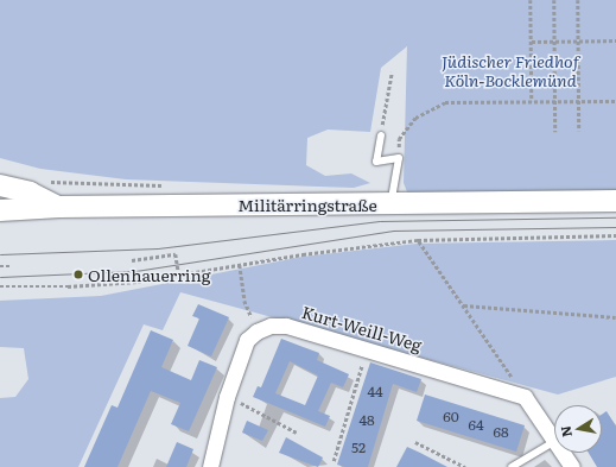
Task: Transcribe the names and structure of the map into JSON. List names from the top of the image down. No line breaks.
{"streets":{"main road":["Militärringstraße"],"street":["Kurt-Weill-Weg"]},"parks":["Jüdischer Friedhof Köln-Bocklemünd"],"places":["Ollenhauerring"],"house_numbers":["44","60","48","64","68","52"],"north":"left"}
